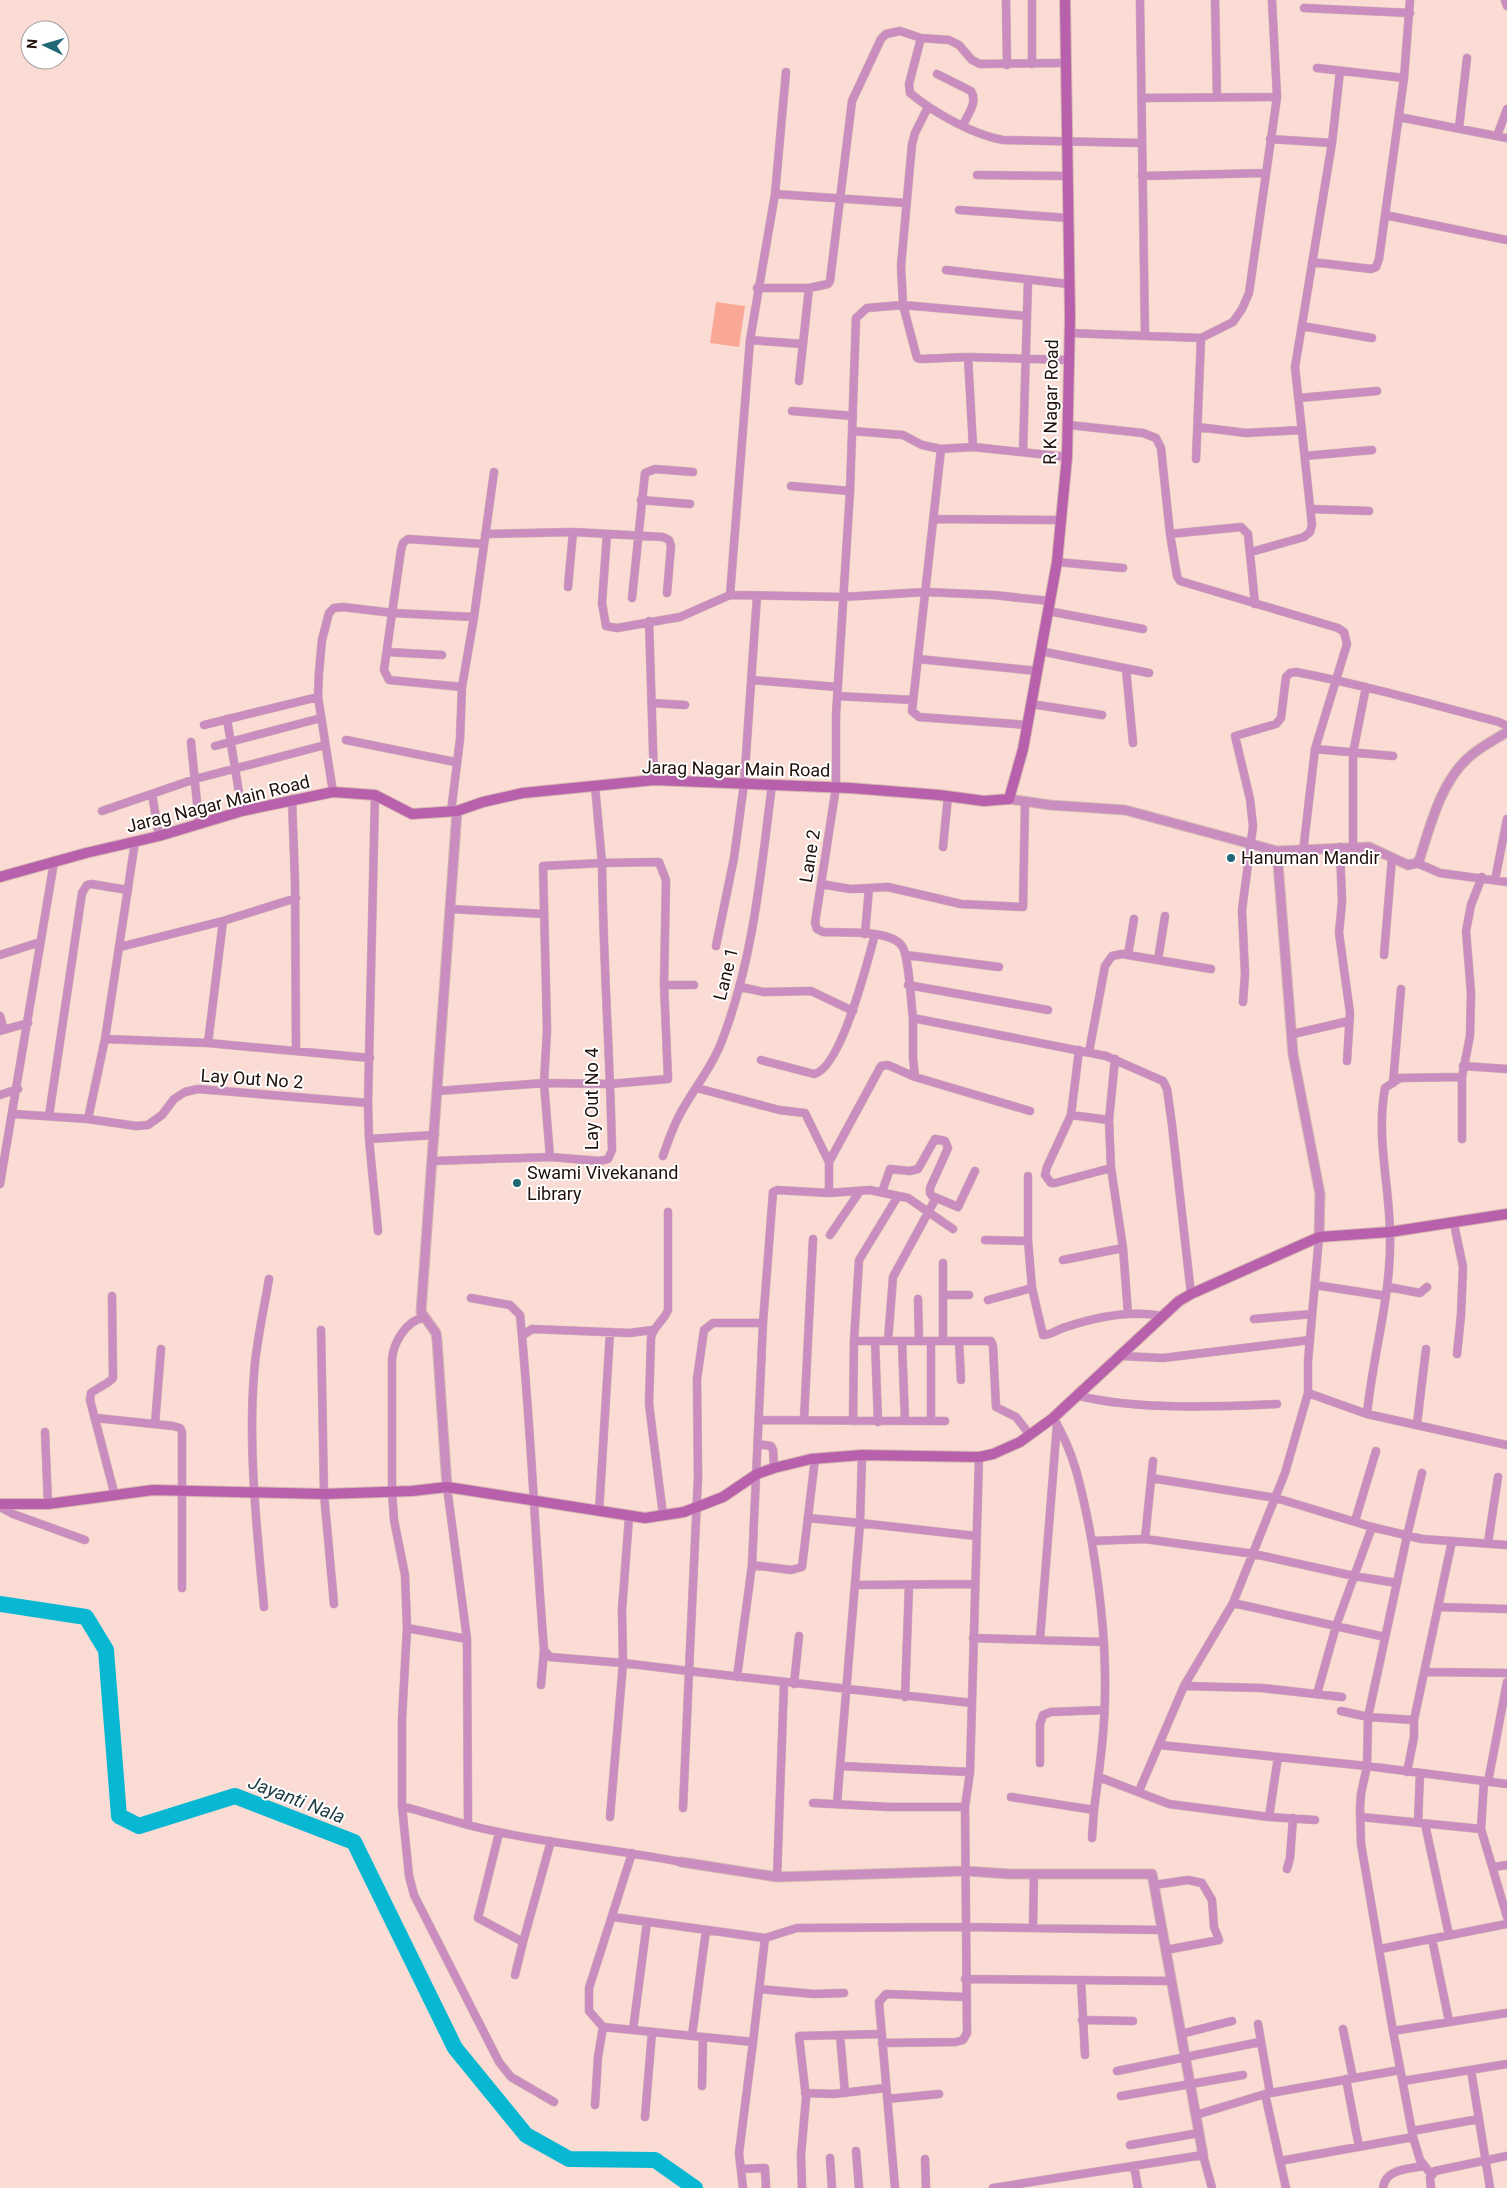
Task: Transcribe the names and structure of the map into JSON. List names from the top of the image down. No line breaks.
{"streets":{"main road":["R K Nagar Road","Jarag Nagar Main Road"],"street":["Lane 2","Lane 1","Lay Out No 2","Lay Out No 4"]},"crossings":[["R K Nagar Road","Jarag Nagar Main Road"],["Jarag Nagar Main Road","Lane 2"],["Jarag Nagar Main Road","Lane 1"],["Jarag Nagar Main Road","Lay Out No 4"]],"water":["Jayanti Nala"],"places":["Hanuman Mandir","Swami Vivekanand Library"],"north":"left"}
